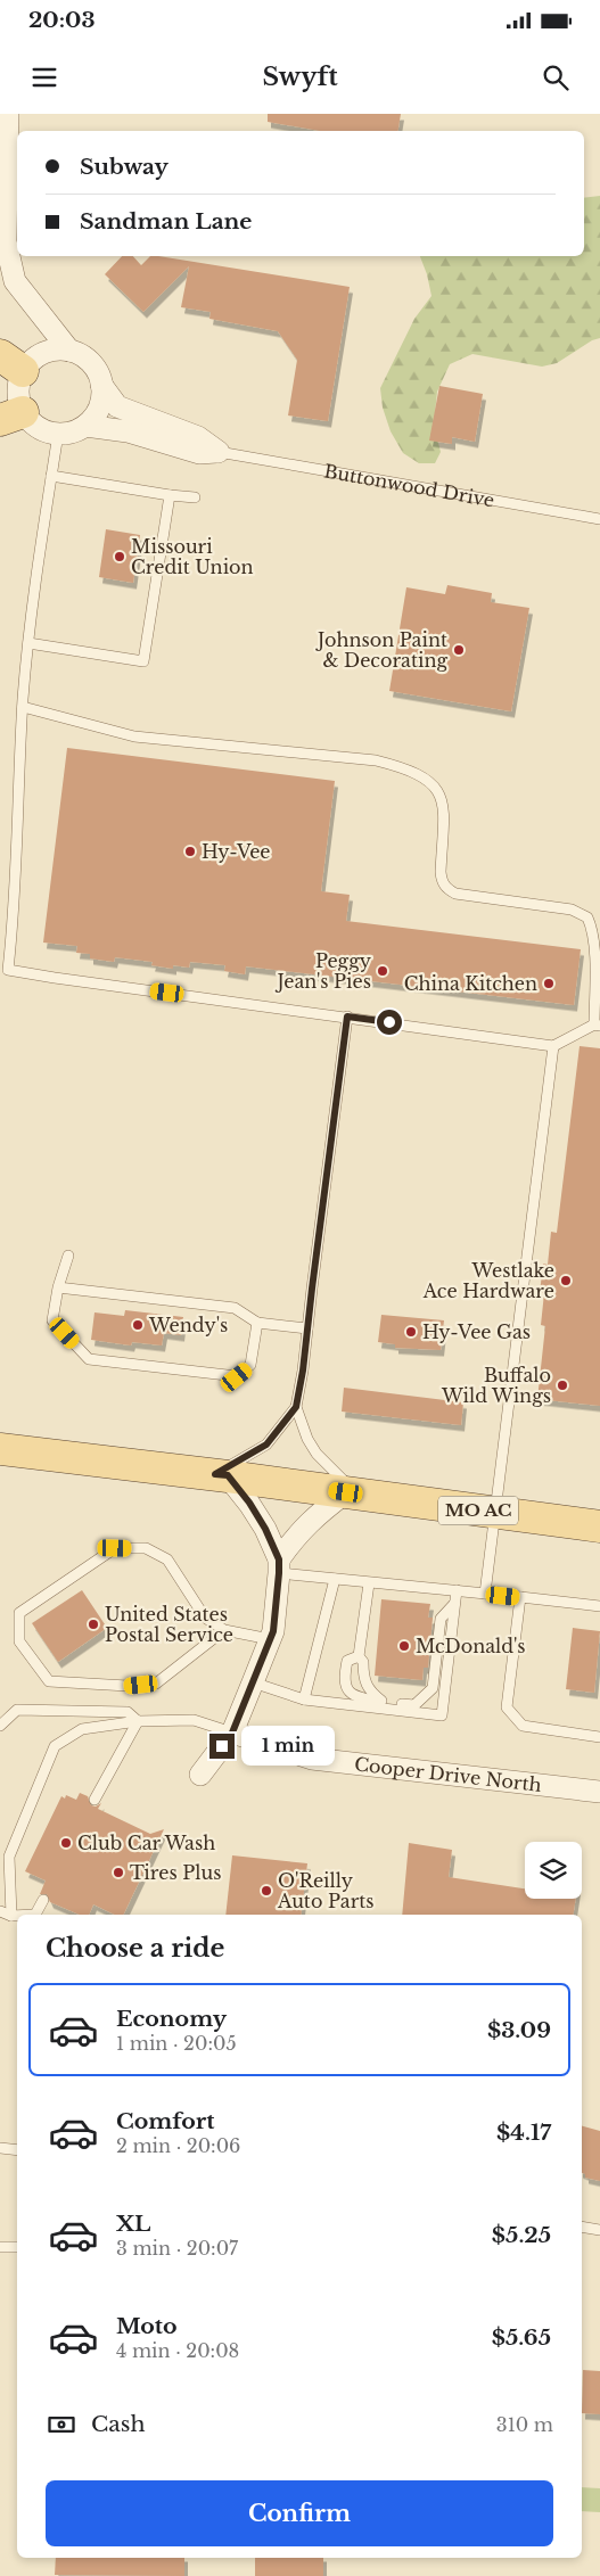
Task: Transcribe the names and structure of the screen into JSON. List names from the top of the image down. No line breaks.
{"streets":{"main road":["MO AC"],"street":["Buttonwood Drive","Cooper Drive North"]},"places":["Missouri Credit Union","Johnson Paint & Decorating","Hy-Vee","Peggy Jean's Pies","China Kitchen","Westlake Ace Hardware","Wendy's","Hy-Vee Gas","Buffalo Wild Wings","United States Postal Service","McDonald's","Club Car Wash","Tires Plus","O'Reilly Auto Parts"],"page":{"status":"20:03","header":"Swyft","banner":["Subway","Sandman Lane"],"bubble":"1 min","heading":"Choose a ride","list":[{"name":"Economy","note":"1 min · 20:05","value":"$3.09"},{"name":"Comfort","note":"2 min · 20:06","value":"$4.17"},{"name":"XL","note":"3 min · 20:07","value":"$5.25"},{"name":"Moto","note":"4 min · 20:08","value":"$5.65"}],"pay":["Cash","310 m"],"buttons":"Confirm"}}
